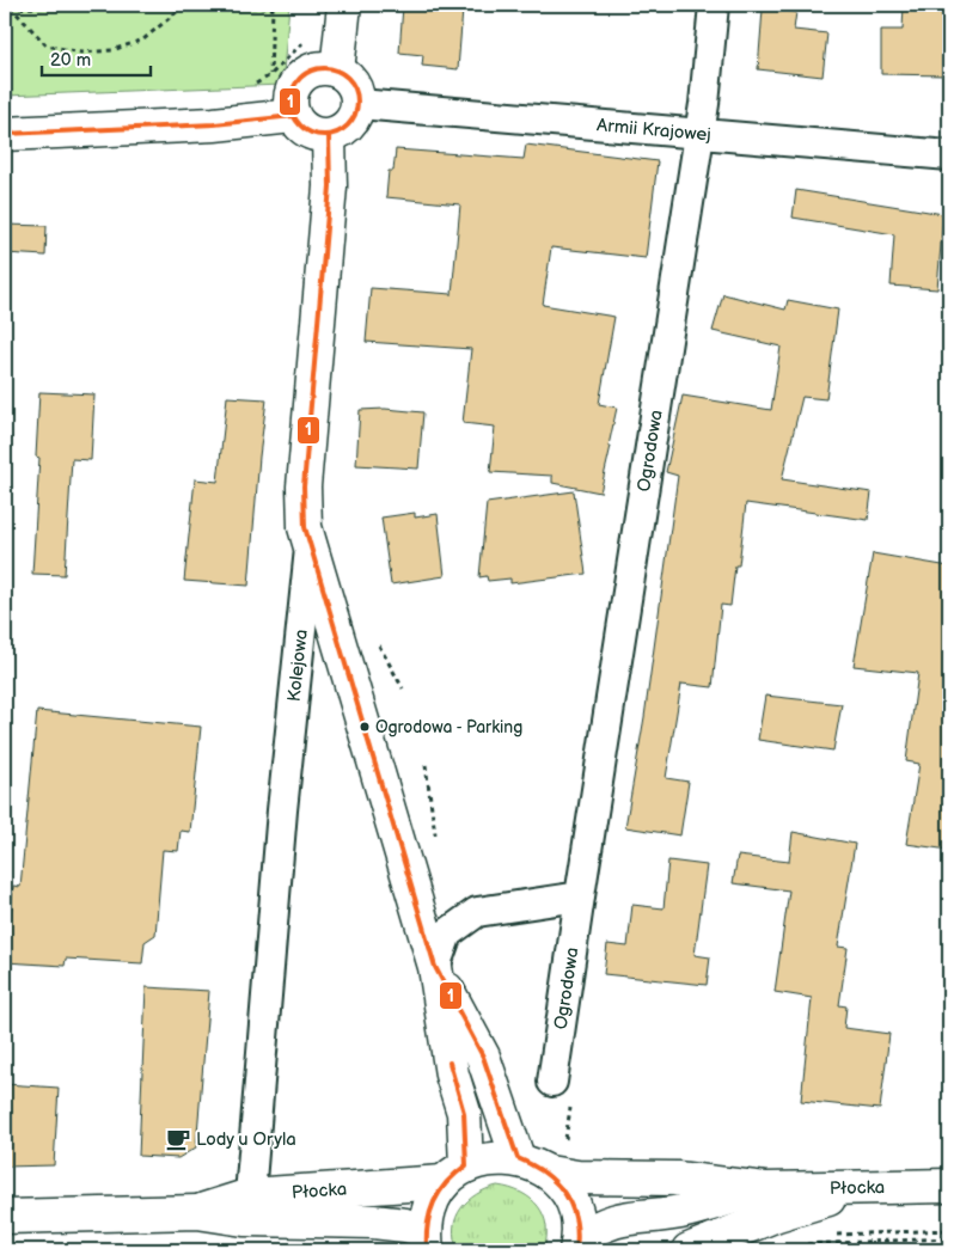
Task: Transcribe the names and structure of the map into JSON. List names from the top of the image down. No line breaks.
{"streets":{"street":["Armii Krajowej","Ogrodowa","Kolejowa","Płocka"]},"crossings":[["Armii Krajowej","Ogrodowa"],["Armii Krajowej","Kolejowa"],["Kolejowa","Płocka"]],"places":{"other":["Ogrodowa - Parking"],"cafe":["Lody u Oryla"]},"lines":["transit line 1"],"scale_bar":"20 m"}
